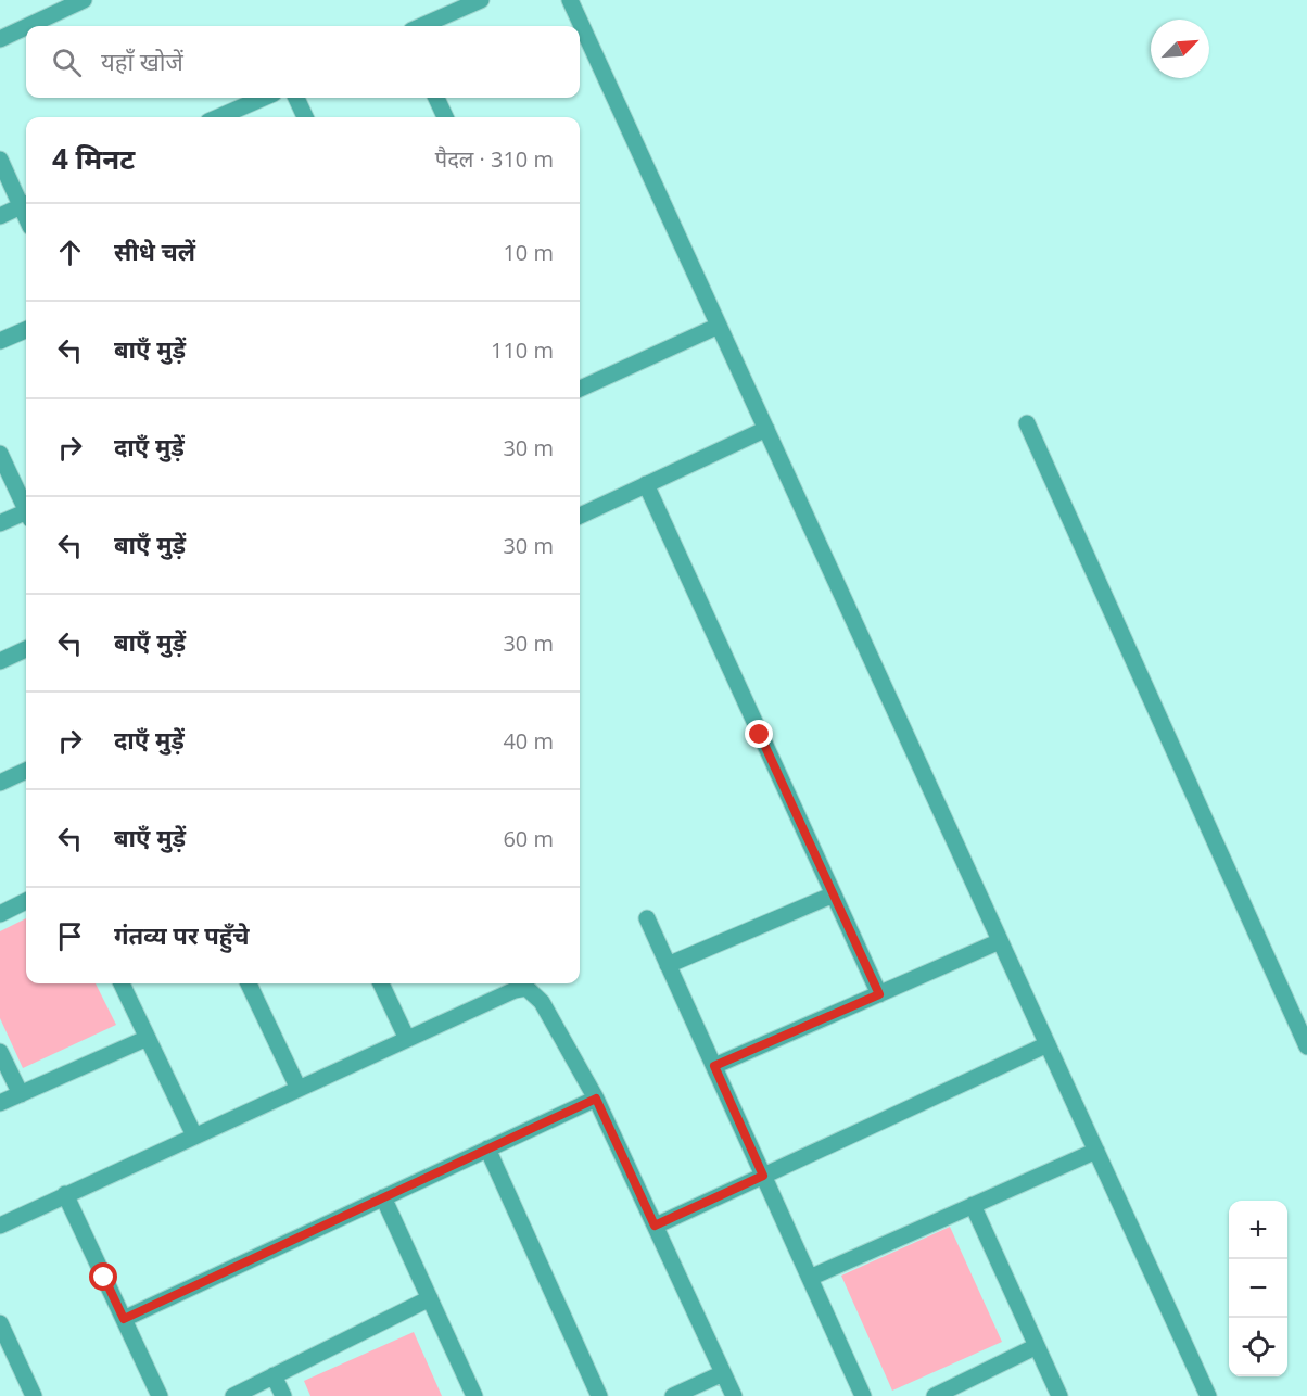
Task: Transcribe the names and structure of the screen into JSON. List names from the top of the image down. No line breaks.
{"north":"top right","page":{"search":"यहाँ खोजें","heading":["4 मिनट","पैदल · 310 m"],"list":[["सीधे चलें","10 m"],["बाएँ मुड़ें","110 m"],["दाएँ मुड़ें","30 m"],["बाएँ मुड़ें","30 m"],["बाएँ मुड़ें","30 m"],["दाएँ मुड़ें","40 m"],["बाएँ मुड़ें","60 m"],"गंतव्य पर पहुँचे"],"map_buttons":["+","−"]}}
